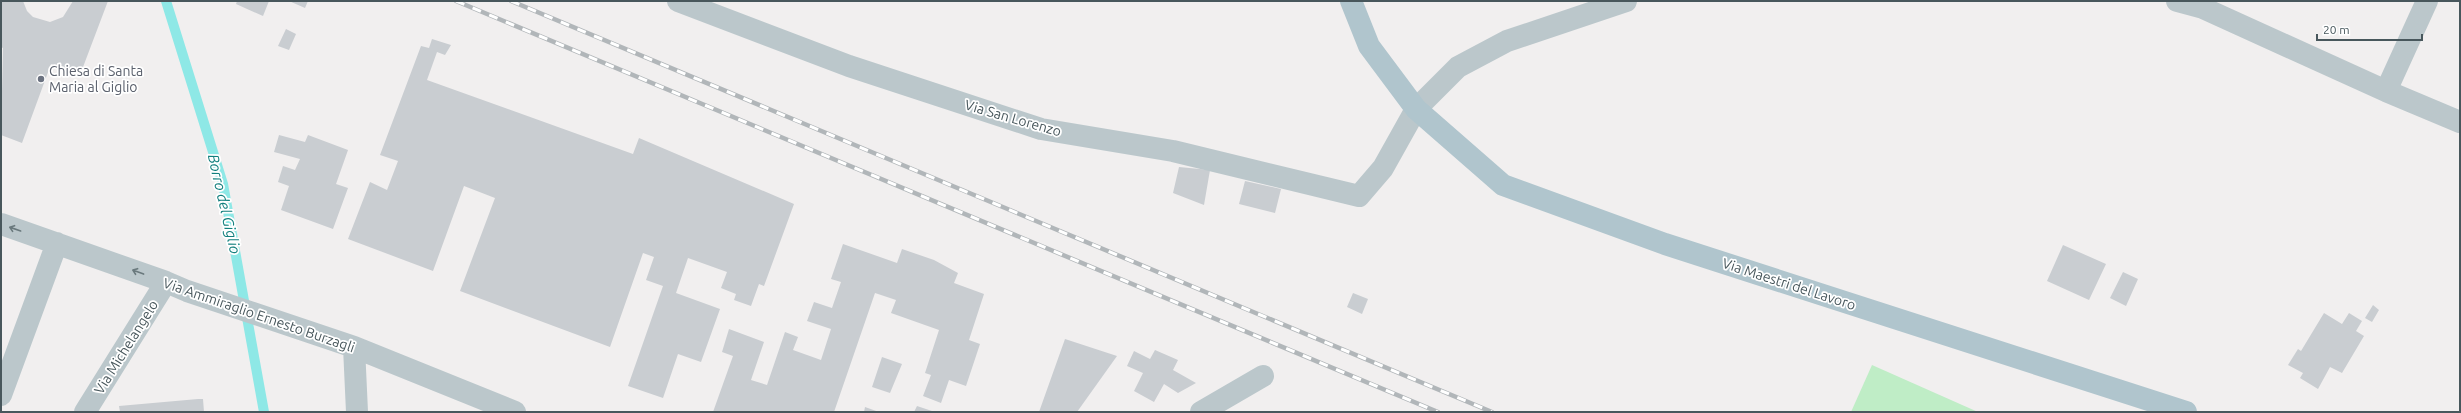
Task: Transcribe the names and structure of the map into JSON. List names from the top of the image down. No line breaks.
{"streets":{"main road":["Via Maestri del Lavoro"],"street":["Via San Lorenzo","Via Ammiraglio Ernesto Burzagli","Via Michelangelo"]},"crossings":[["Via San Lorenzo","Via Maestri del Lavoro"],["Via Ammiraglio Ernesto Burzagli","Via Michelangelo"]],"water":["Borro del Giglio"],"places":["Chiesa di Santa Maria al Giglio"],"scale_bar":"20 m"}
